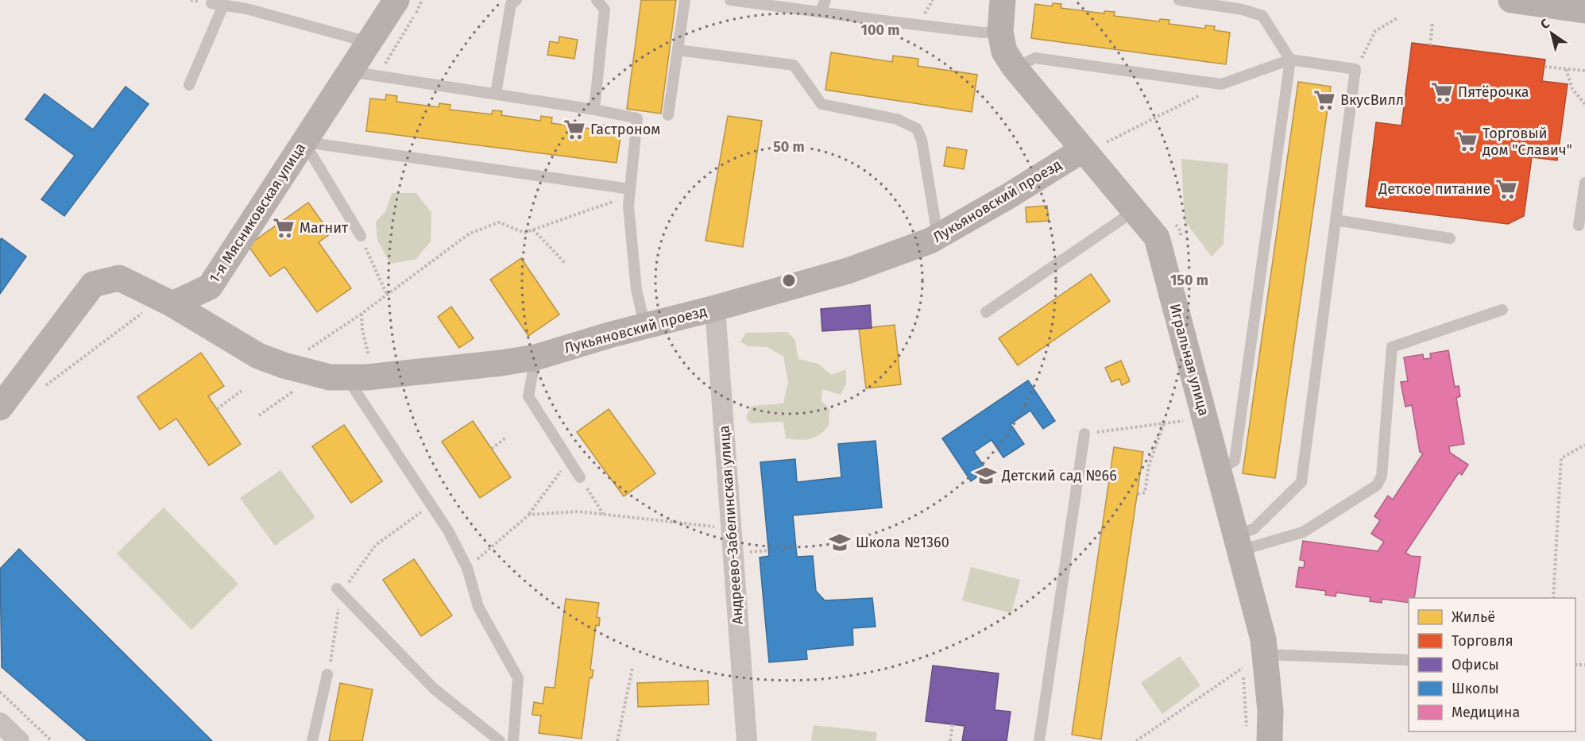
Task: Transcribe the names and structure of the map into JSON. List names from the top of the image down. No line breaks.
{"streets":{"street":["Лукьяновский проезд","1-я Мясниковская улица","Игральная улица","Андреево-Забелинская улица"]},"crossings":[["Лукьяновский проезд","1-я Мясниковская улица"],["Лукьяновский проезд","Игральная улица"],["Лукьяновский проезд","Андреево-Забелинская улица"]],"places":{"supermarket":["Пятёрочка","ВкусВилл","Гастроном","Торговый дом \"Славич\"","Детское питание","Магнит"],"school or university":["Детский сад №66","Школа №1360"]},"legend":["Жильё","Торговля","Офисы","Школы","Медицина"],"north":"top left","rings":["100 m","50 m","150 m"]}
